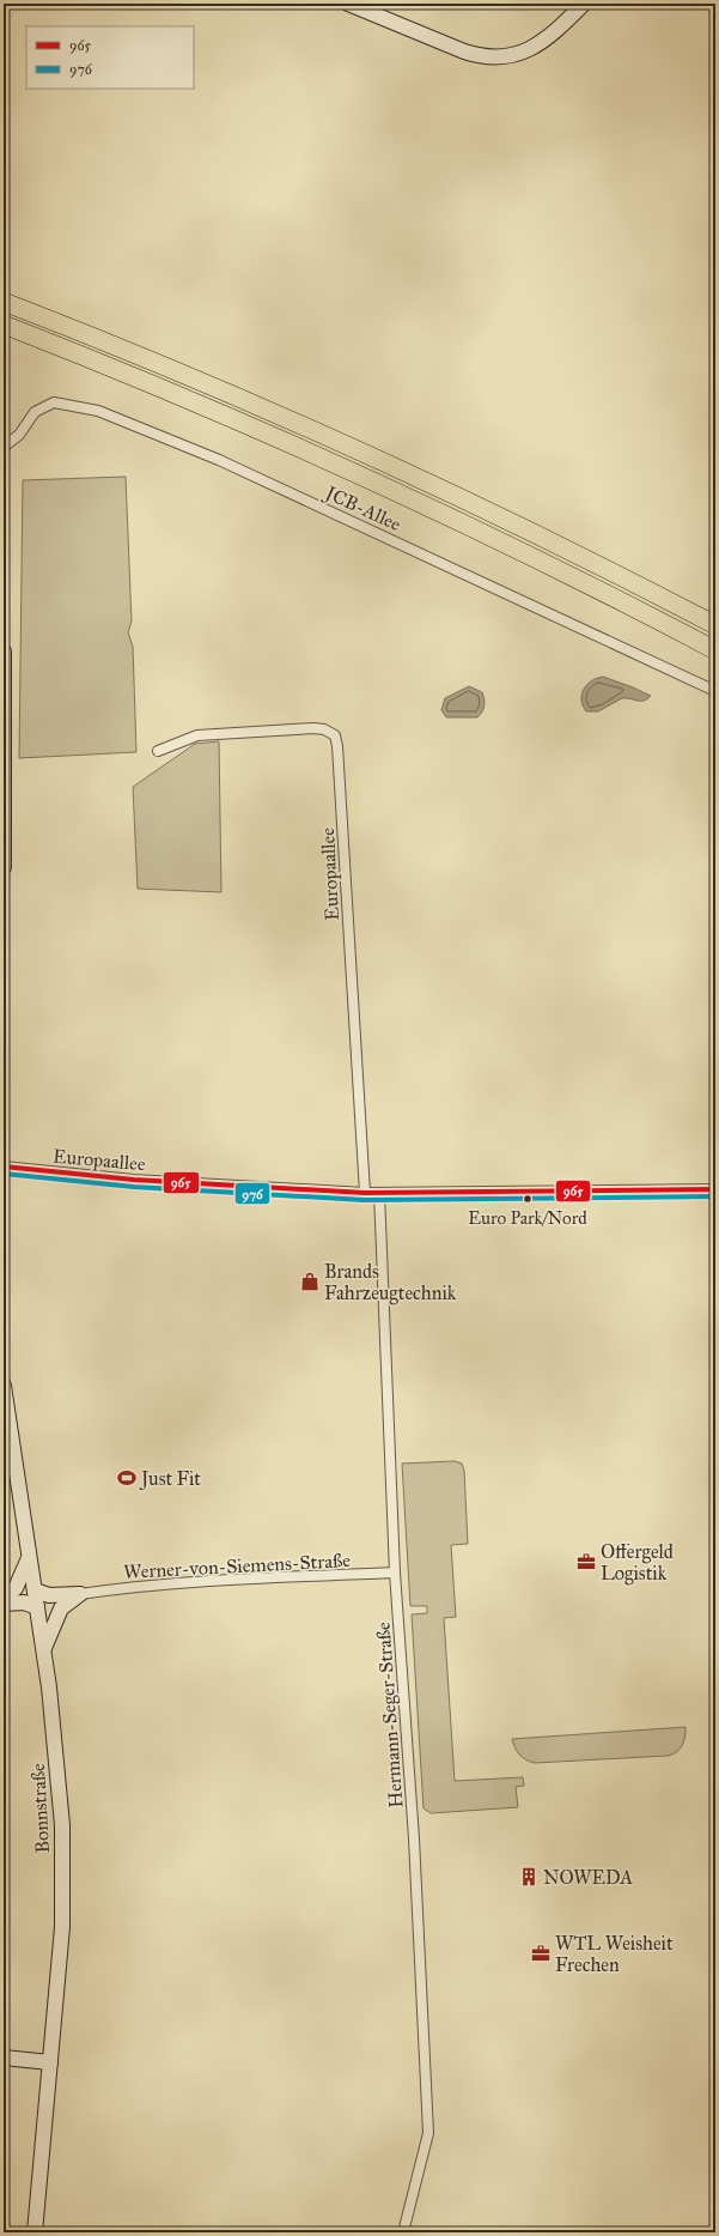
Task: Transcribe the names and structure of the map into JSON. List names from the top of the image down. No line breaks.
{"streets":{"main road":["Bonnstraße"],"street":["JCB-Allee","Europaallee","Werner-von-Siemens-Straße","Hermann-Seger-Straße"]},"crossings":[["Europaallee","Hermann-Seger-Straße"],["Werner-von-Siemens-Straße","Hermann-Seger-Straße"]],"places":{"other":["Euro Park/Nord"],"shop":["Brands Fahrzeugtechnik"],"sports":["Just Fit"],"office":["Offergeld Logistik","WTL Weisheit Frechen"],"building":["NOWEDA"]},"lines":["transit line 965","transit line 976"],"legend":["965","976"]}
